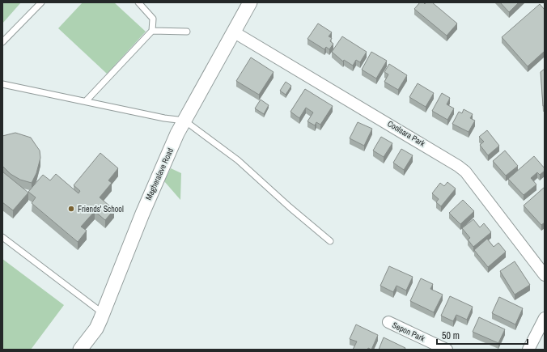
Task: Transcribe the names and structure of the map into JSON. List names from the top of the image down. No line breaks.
{"streets":{"street":["Coolsara Park","Magheralave Road","Sepon Park"]},"crossings":[["Coolsara Park","Magheralave Road"]],"places":["Friends' School"],"scale_bar":"50 m"}
